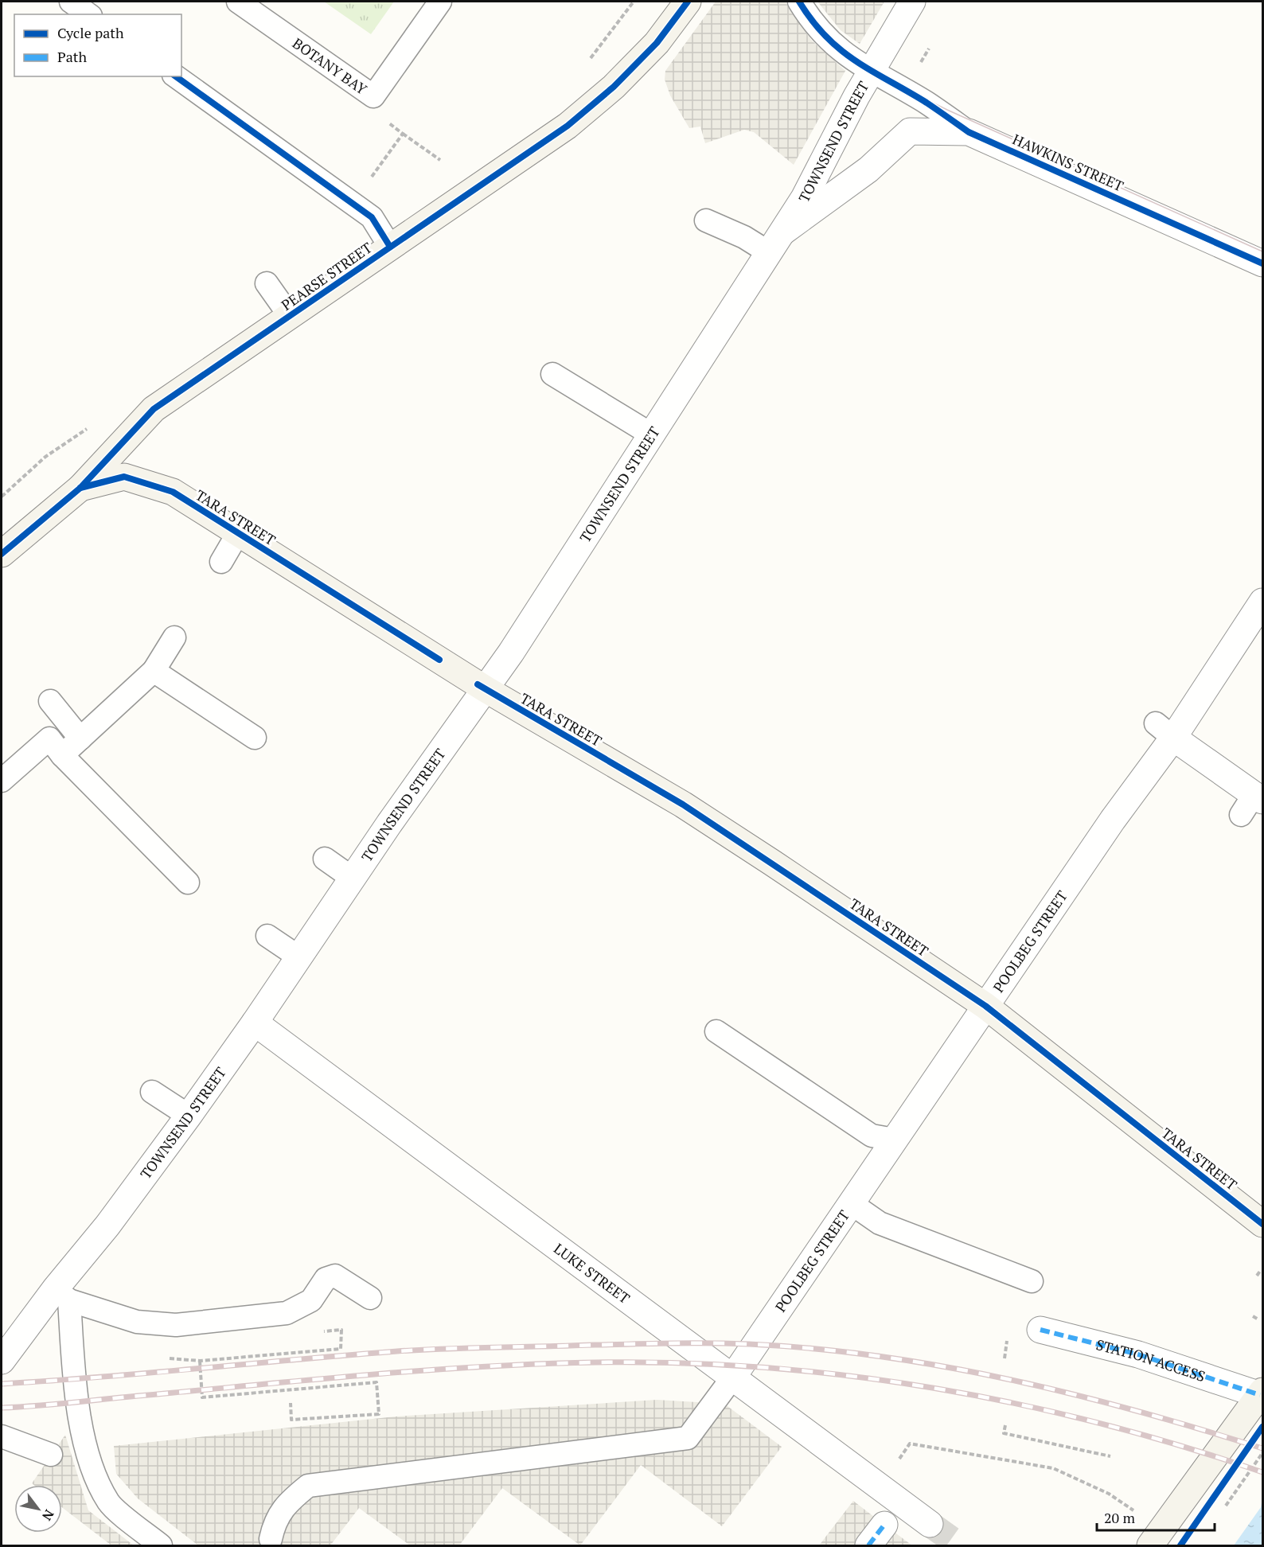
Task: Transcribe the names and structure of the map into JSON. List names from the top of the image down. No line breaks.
{"streets":{"main road":["PEARSE STREET","TARA STREET"],"street":["TOWNSEND STREET","HAWKINS STREET","POOLBEG STREET","LUKE STREET","STATION ACCESS"],"lane":["BOTANY BAY"]},"crossings":[["TOWNSEND STREET","HAWKINS STREET"],["TOWNSEND STREET","TARA STREET"],["TOWNSEND STREET","LUKE STREET"],["PEARSE STREET","TARA STREET"],["TARA STREET","POOLBEG STREET"],["POOLBEG STREET","LUKE STREET"]],"legend":["Cycle path","Path"],"scale_bar":"20 m","north":"bottom right"}
